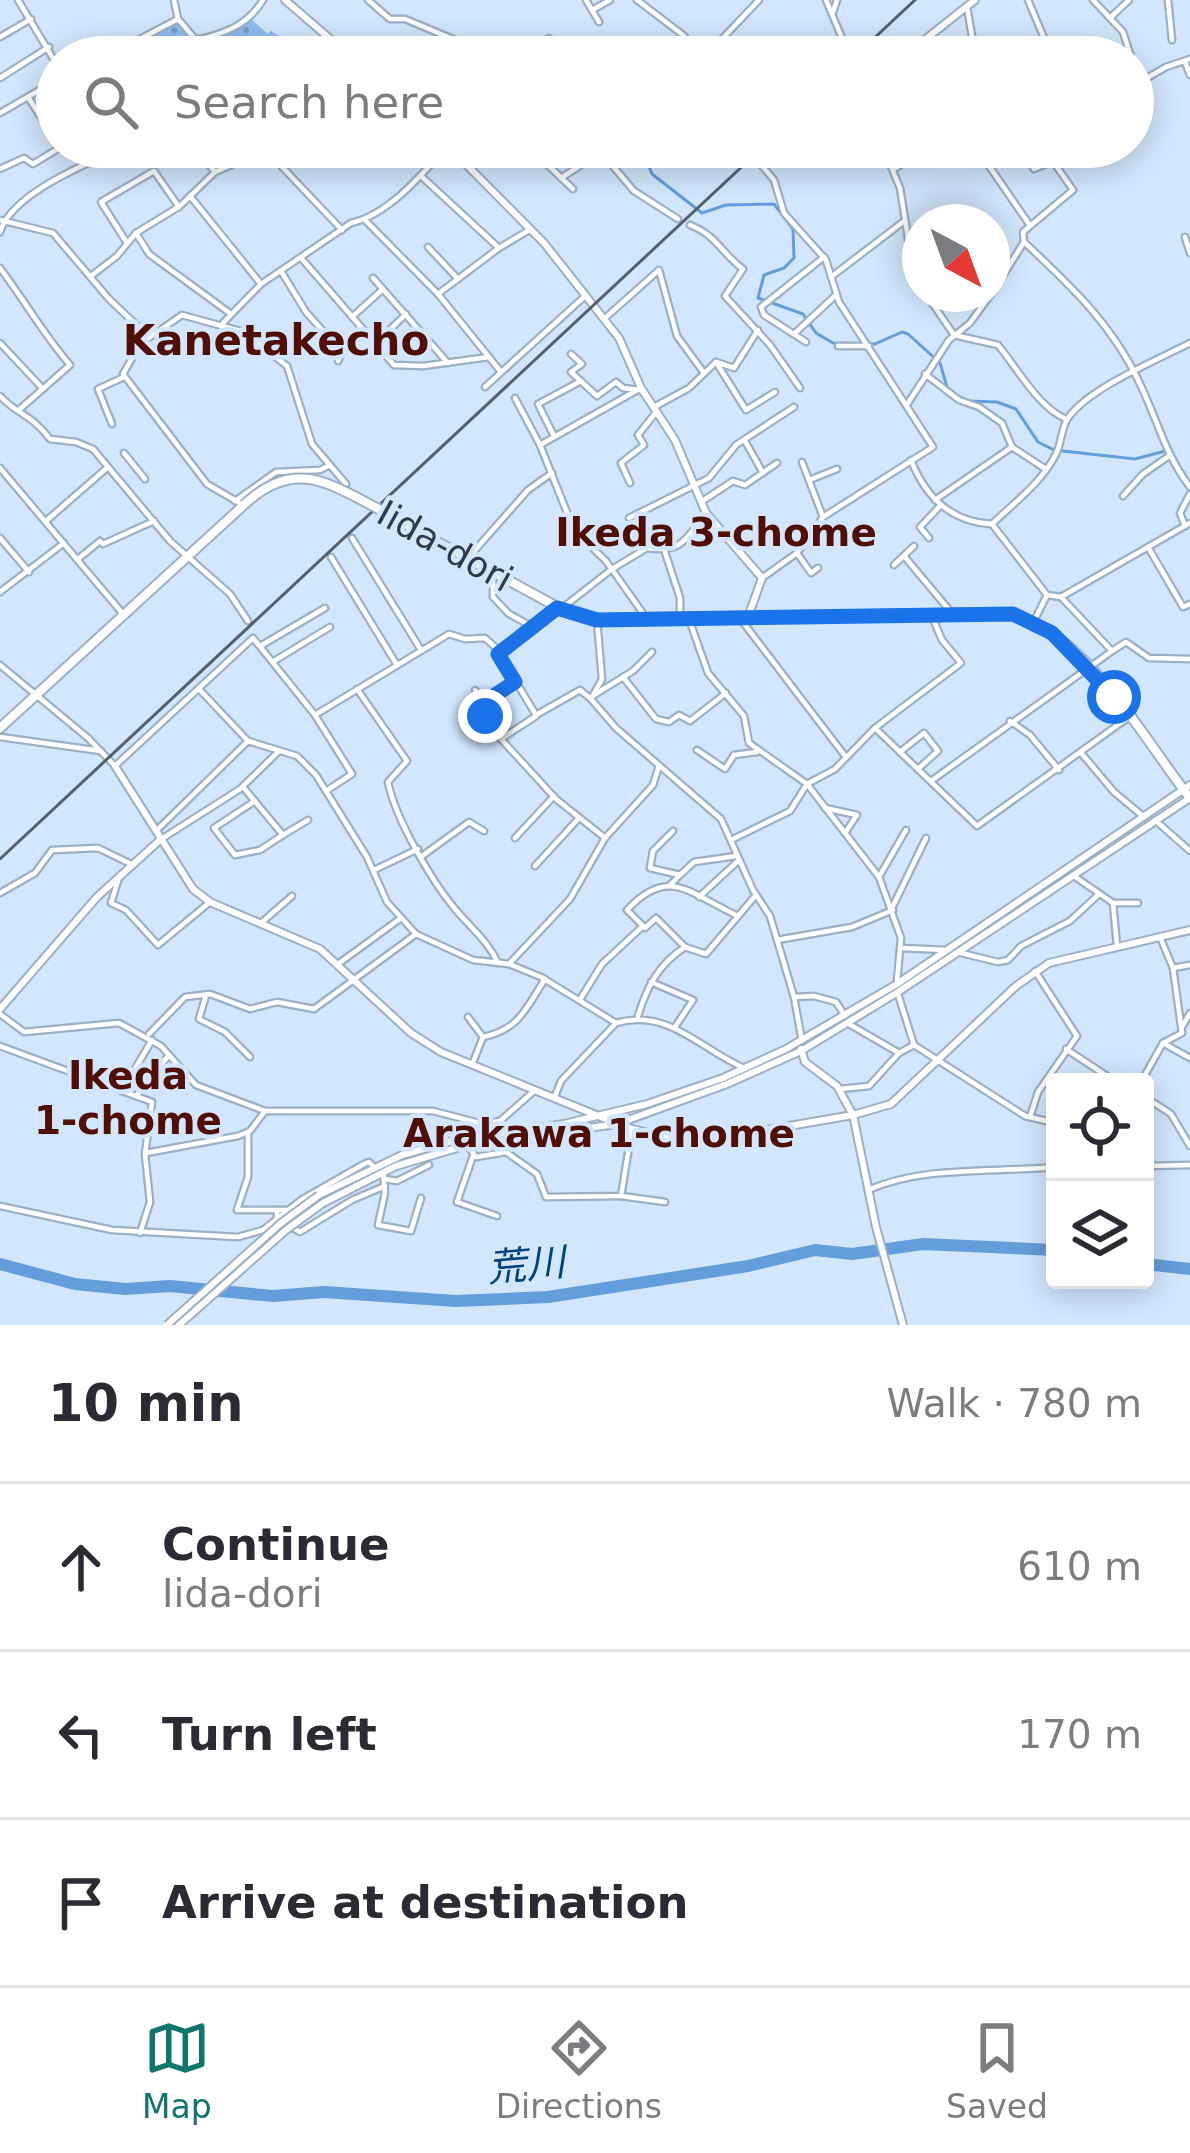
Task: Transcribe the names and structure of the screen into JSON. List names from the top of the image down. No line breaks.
{"streets":{"main road":["Iida-dori"]},"districts":["Kanetakecho","Ikeda 3-chome","Ikeda 1-chome","Arakawa 1-chome"],"water":["荒川"],"north":"bottom right","page":{"search":"Search here","heading":["10 min","Walk · 780 m"],"list":[["Continue","Iida-dori","610 m"],["Turn left","170 m"],"Arrive at destination"],"nav":["Map","Directions","Saved"]}}
